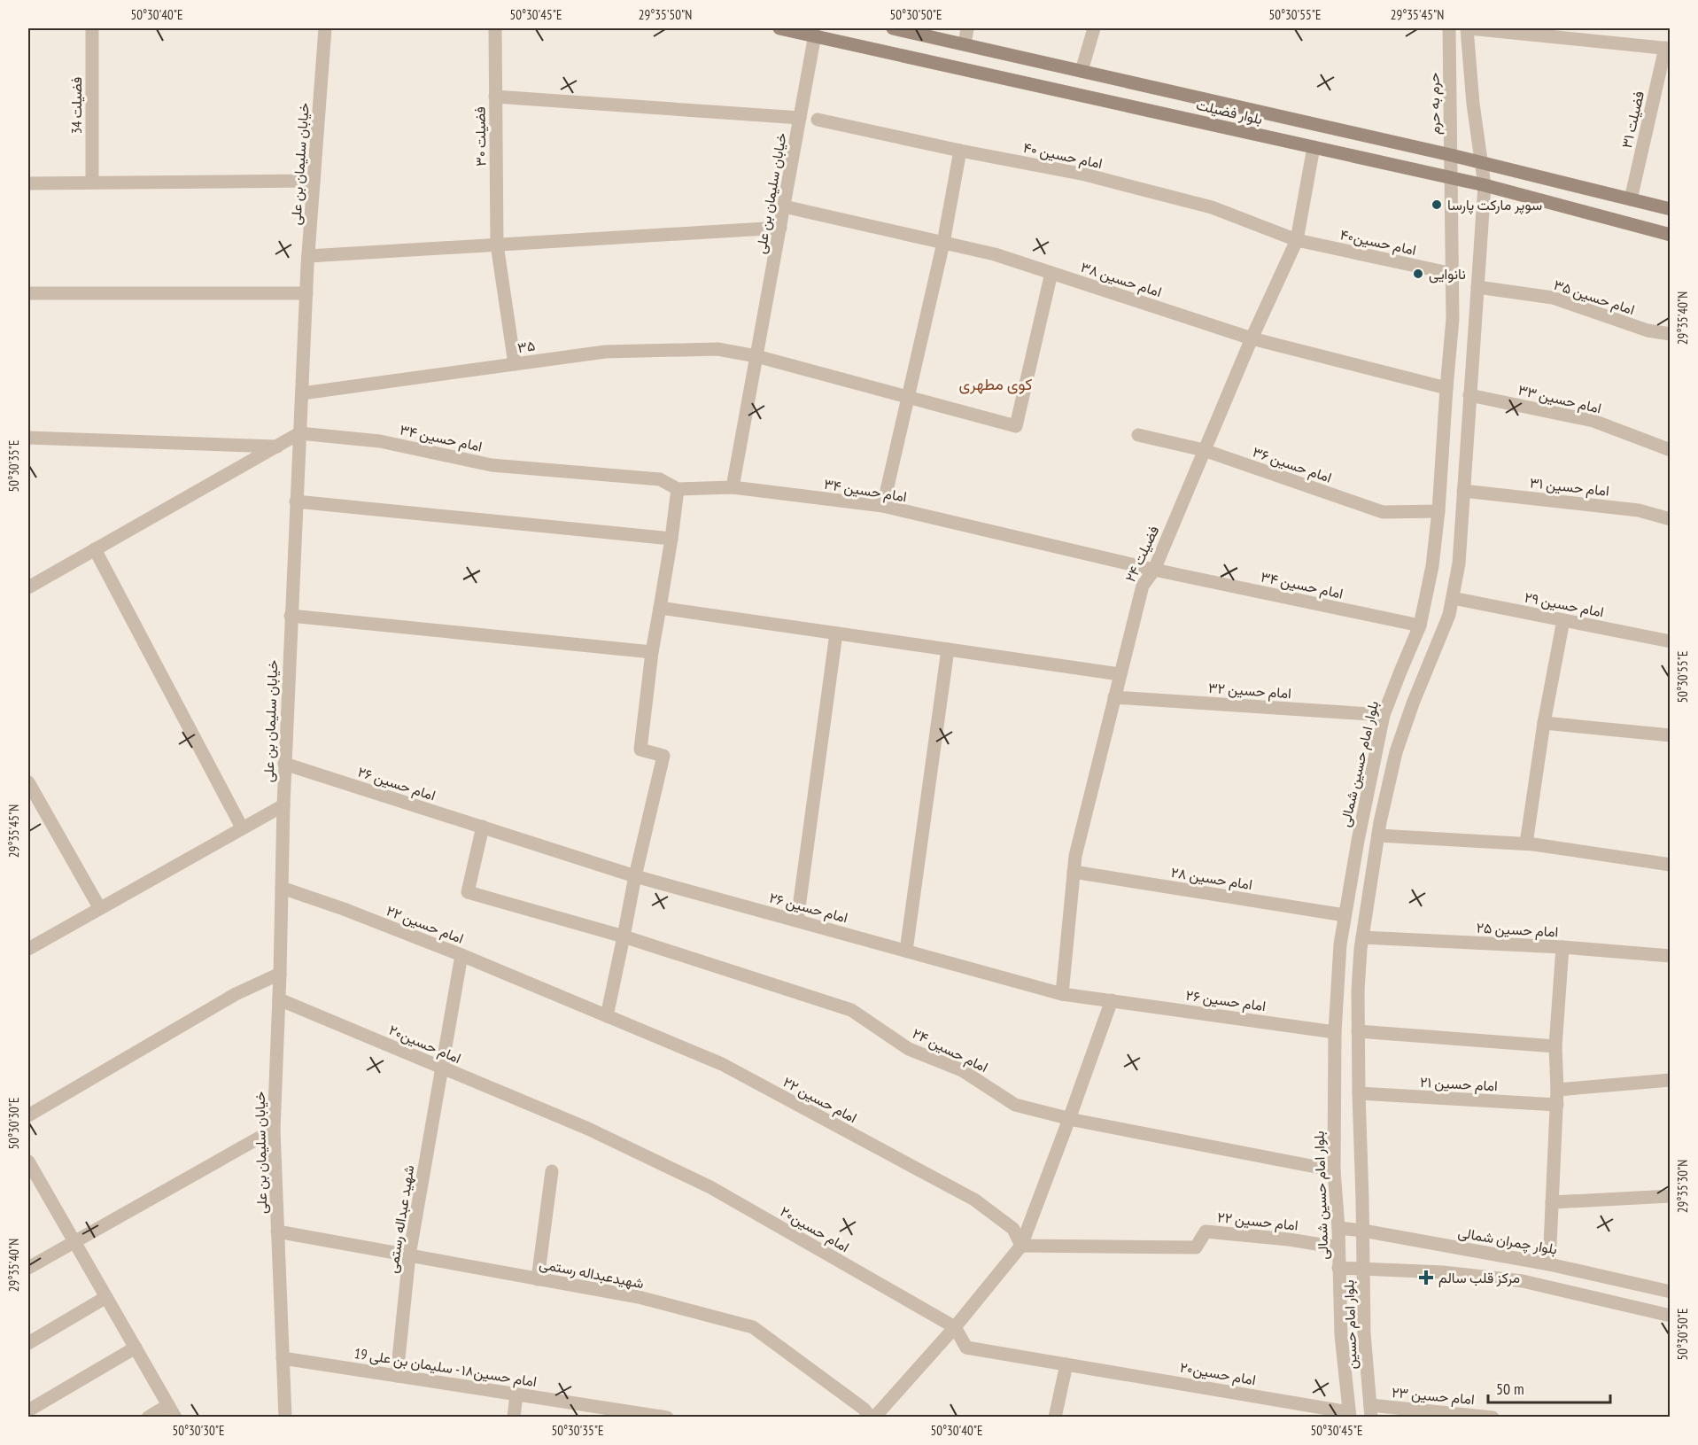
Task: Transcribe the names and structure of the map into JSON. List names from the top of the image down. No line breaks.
{"streets":{"main road":["بلوار فضیلت"],"street":["حرم به حرم","فضیلت 34","فضیلت ۳۱","فضیلت ۳۰","امام حسین ۴۰","خیابان سلیمان بن علی","امام حسین۴۰","امام حسین ۳۸","امام حسین ۳۵","۳۵","امام حسین ۳۳","امام حسین ۳۴","امام حسین ۳۶","امام حسین ۳۱","فضیلت ۲۴","امام حسین ۲۹","امام حسین ۳۲","بلوار امام حسین شمالی","امام حسین ۲۶","امام حسین ۲۸","امام حسین ۲۲","امام حسین ۲۵","امام حسین۲۰","امام حسین ۲۴","امام حسین ۲۱","شهید عبداله رستمی","بلوار چمران شمالی","شهیدعبداله رستمی","بلوار امام حسین","امام حسین۱۸ - سلیمان بن علی 19","امام حسین ۲۳"]},"crossings":[["حرم به حرم","بلوار فضیلت"],["حرم به حرم","بلوار امام حسین شمالی"],["بلوار فضیلت","فضیلت ۳۱"],["بلوار فضیلت","خیابان سلیمان بن علی"],["بلوار فضیلت","فضیلت ۲۴"],["بلوار فضیلت","بلوار امام حسین شمالی"],["فضیلت ۳۰","۳۵"],["امام حسین ۴۰","امام حسین۴۰"],["امام حسین ۴۰","فضیلت ۲۴"],["خیابان سلیمان بن علی","امام حسین ۳۸"],["خیابان سلیمان بن علی","۳۵"],["خیابان سلیمان بن علی","امام حسین ۳۴"],["خیابان سلیمان بن علی","امام حسین ۲۶"],["خیابان سلیمان بن علی","امام حسین ۲۲"],["خیابان سلیمان بن علی","امام حسین۲۰"],["خیابان سلیمان بن علی","شهیدعبداله رستمی"],["خیابان سلیمان بن علی","امام حسین۱۸ - سلیمان بن علی 19"],["امام حسین۴۰","فضیلت ۲۴"],["امام حسین۴۰","بلوار امام حسین شمالی"],["امام حسین ۳۸","۳۵"],["امام حسین ۳۸","فضیلت ۲۴"],["امام حسین ۳۸","بلوار امام حسین شمالی"],["امام حسین ۳۴","فضیلت ۲۴"],["امام حسین ۳۴","بلوار امام حسین شمالی"],["امام حسین ۳۶","فضیلت ۲۴"],["امام حسین ۳۶","بلوار امام حسین شمالی"],["فضیلت ۲۴","امام حسین ۳۲"],["فضیلت ۲۴","امام حسین ۲۶"],["فضیلت ۲۴","امام حسین ۲۸"],["امام حسین ۳۲","بلوار امام حسین شمالی"],["بلوار امام حسین شمالی","امام حسین ۲۶"],["بلوار امام حسین شمالی","امام حسین ۲۸"],["بلوار امام حسین شمالی","امام حسین ۲۲"],["بلوار امام حسین شمالی","امام حسین۲۰"],["بلوار امام حسین شمالی","امام حسین ۲۴"],["بلوار امام حسین شمالی","بلوار چمران شمالی"],["امام حسین ۲۶","امام حسین ۲۴"],["امام حسین ۲۲","شهید عبداله رستمی"],["امام حسین۲۰","شهید عبداله رستمی"],["شهید عبداله رستمی","شهیدعبداله رستمی"],["شهید عبداله رستمی","امام حسین۱۸ - سلیمان بن علی 19"],["بلوار چمران شمالی","بلوار امام حسین"],["بلوار امام حسین","امام حسین ۲۳"]],"districts":["کوی مطهری"],"places":{"other":["سوپر مارکت پارسا","نانوایی"],"health":["مرکز قلب سالم"]},"scale_bar":"50 m","coordinates":["50°30'40\"E","50°30'45\"E","29°35'50\"N","50°30'50\"E","50°30'55\"E","29°35'45\"N","29°35'40\"N","50°30'35\"E","50°30'30\"E","29°35'30\"N"]}
